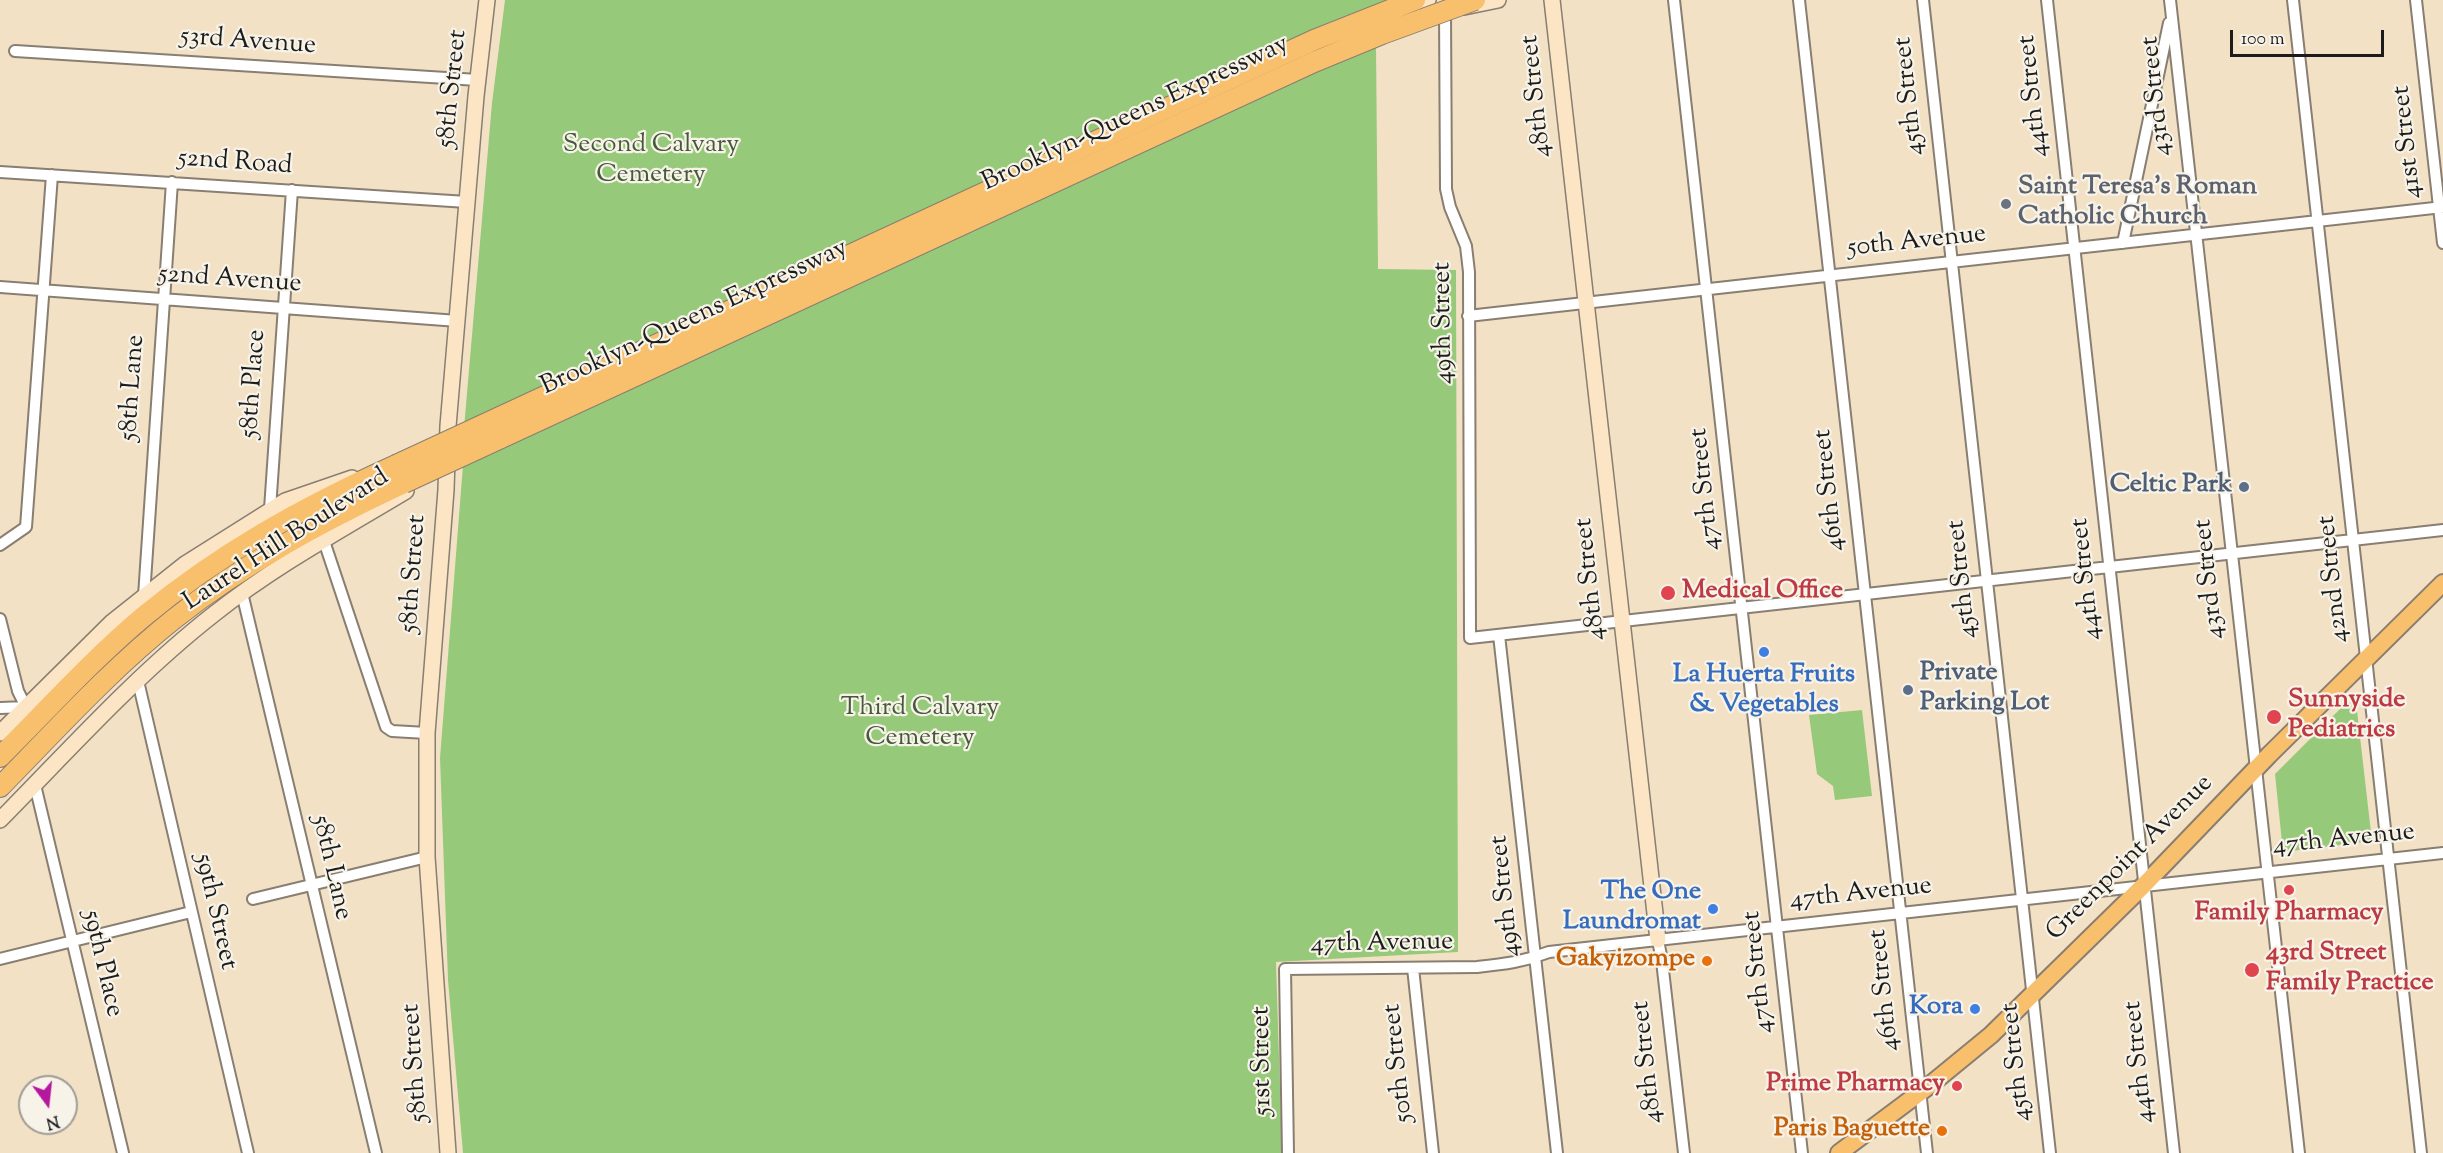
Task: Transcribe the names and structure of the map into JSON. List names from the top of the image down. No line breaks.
{"streets":{"highway":["Brooklyn-Queens Expressway"],"main road":["58th Street","48th Street","Laurel Hill Boulevard","Greenpoint Avenue"],"street":["53rd Avenue","45th Street","44th Street","43rd Street","41st Street","52nd Road","50th Avenue","52nd Avenue","49th Street","58th Place","58th Lane","47th Street","46th Street","42nd Street","47th Avenue","59th Street","59th Place","51st Street","50th Street"]},"crossings":[["53rd Avenue","58th Street"],["58th Street","52nd Road"],["58th Street","52nd Avenue"],["58th Street","Laurel Hill Boulevard"],["48th Street","50th Avenue"],["48th Street","47th Avenue"],["45th Street","50th Avenue"],["45th Street","47th Avenue"],["45th Street","Greenpoint Avenue"],["44th Street","50th Avenue"],["44th Street","47th Avenue"],["44th Street","Greenpoint Avenue"],["43rd Street","50th Avenue"],["43rd Street","47th Avenue"],["43rd Street","Greenpoint Avenue"],["41st Street","50th Avenue"],["52nd Road","58th Place"],["52nd Road","58th Lane"],["50th Avenue","49th Street"],["50th Avenue","47th Street"],["50th Avenue","46th Street"],["50th Avenue","42nd Street"],["52nd Avenue","58th Place"],["52nd Avenue","58th Lane"],["49th Street","Laurel Hill Boulevard"],["49th Street","47th Avenue"],["58th Place","Laurel Hill Boulevard"],["58th Lane","Laurel Hill Boulevard"],["47th Street","47th Avenue"],["46th Street","47th Avenue"],["46th Street","Greenpoint Avenue"],["Laurel Hill Boulevard","59th Street"],["Laurel Hill Boulevard","59th Place"],["42nd Street","47th Avenue"],["42nd Street","Greenpoint Avenue"],["47th Avenue","Greenpoint Avenue"],["47th Avenue","51st Street"],["47th Avenue","50th Street"]],"parks":["Second Calvary Cemetery","Third Calvary Cemetery"],"places":["Saint Teresa's Roman Catholic Church","Celtic Park","Medical Office","La Huerta Fruits & Vegetables","Private Parking Lot","Sunnyside Pediatrics","Family Pharmacy","The One Laundromat","Gakyizompe","43rd Street Family Practice","Kora","Prime Pharmacy","Paris Baguette"],"scale_bar":"100 m","north":"bottom"}
